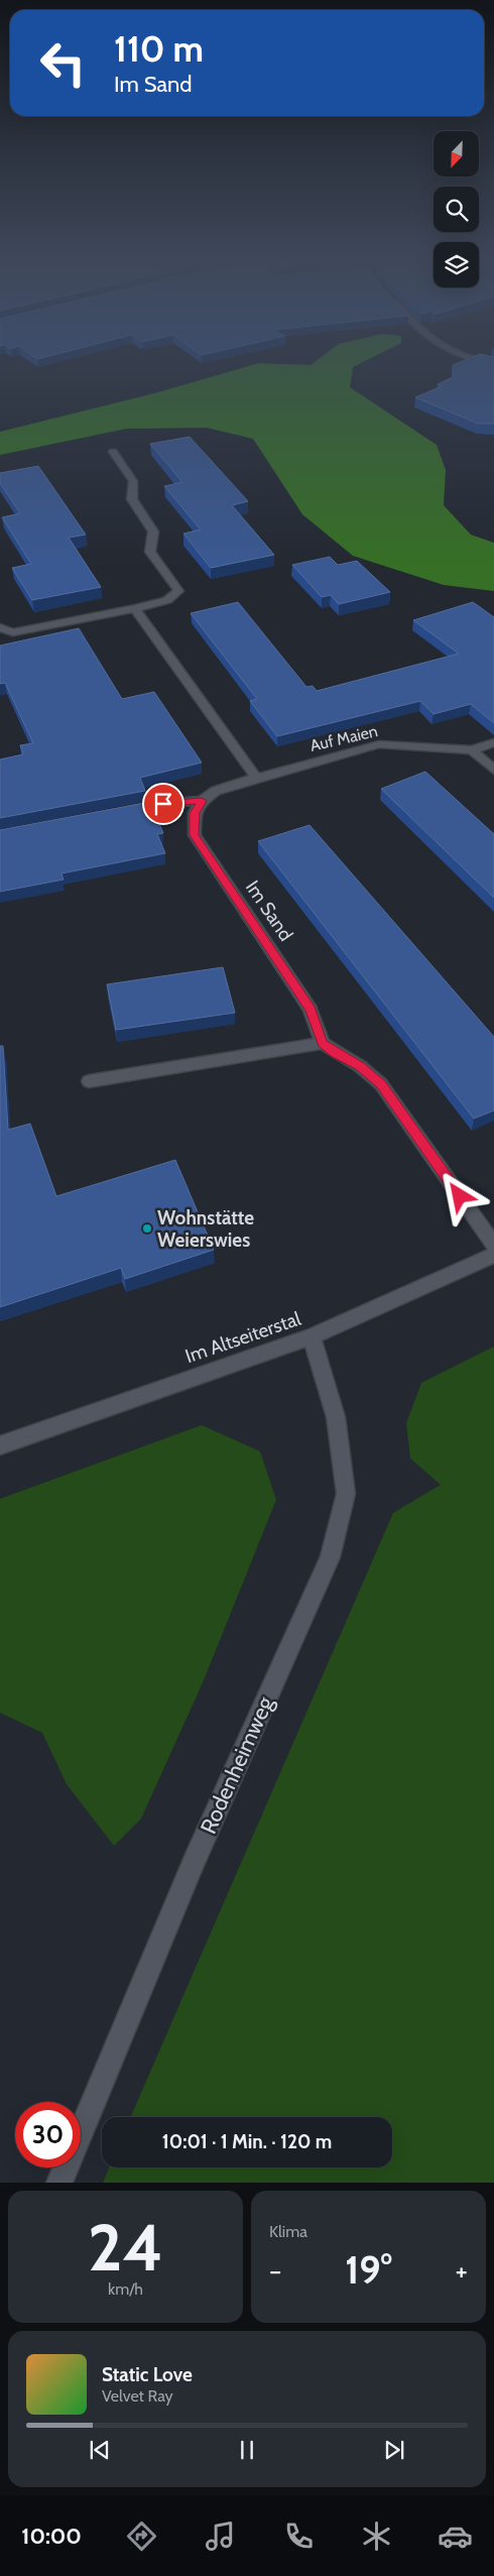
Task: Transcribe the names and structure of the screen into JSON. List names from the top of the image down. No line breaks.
{"streets":{"street":["Auf Maien","Im Sand","Im Altseiterstal","Rodenheimweg"]},"crossings":[["Im Altseiterstal","Rodenheimweg"]],"places":["Wohnstätte Weierswies"],"north":"bottom left","page":{"turn":["110 m","Im Sand"],"limit":"30","trip":"10:01 · 1 Min. · 120 m","tile":[["24","km/h"],"Klima"],"heat":["−","19°","+"],"song":["Static Love","Velvet Ray"],"tabs":"10:00"}}
